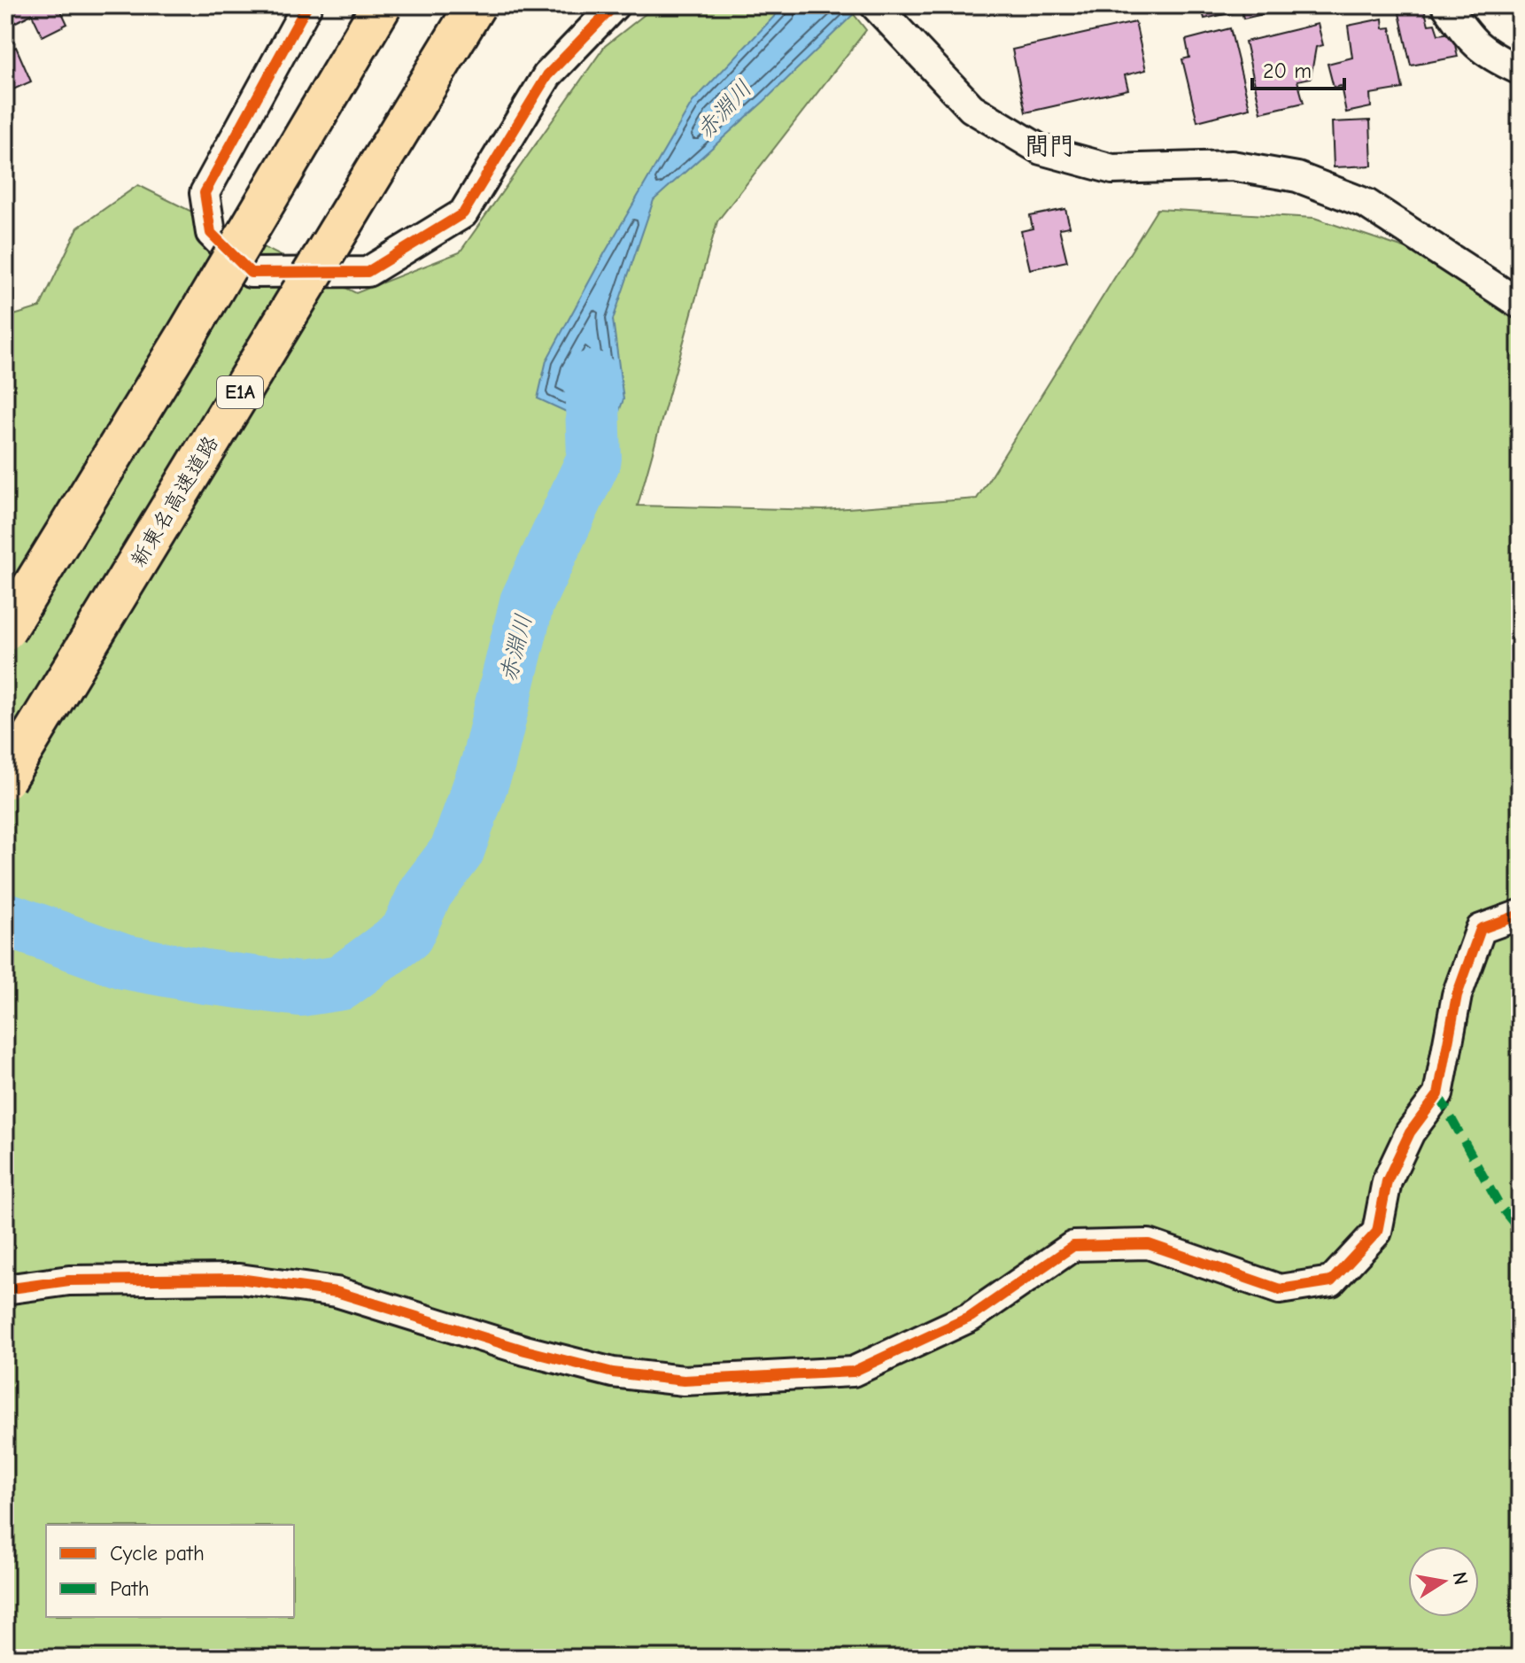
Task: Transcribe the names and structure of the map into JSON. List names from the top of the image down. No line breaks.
{"streets":{"highway":["E1A","新東名高速道路"]},"districts":["間門"],"water":["赤淵川"],"legend":["Cycle path","Path"],"scale_bar":"20 m","north":"right"}
